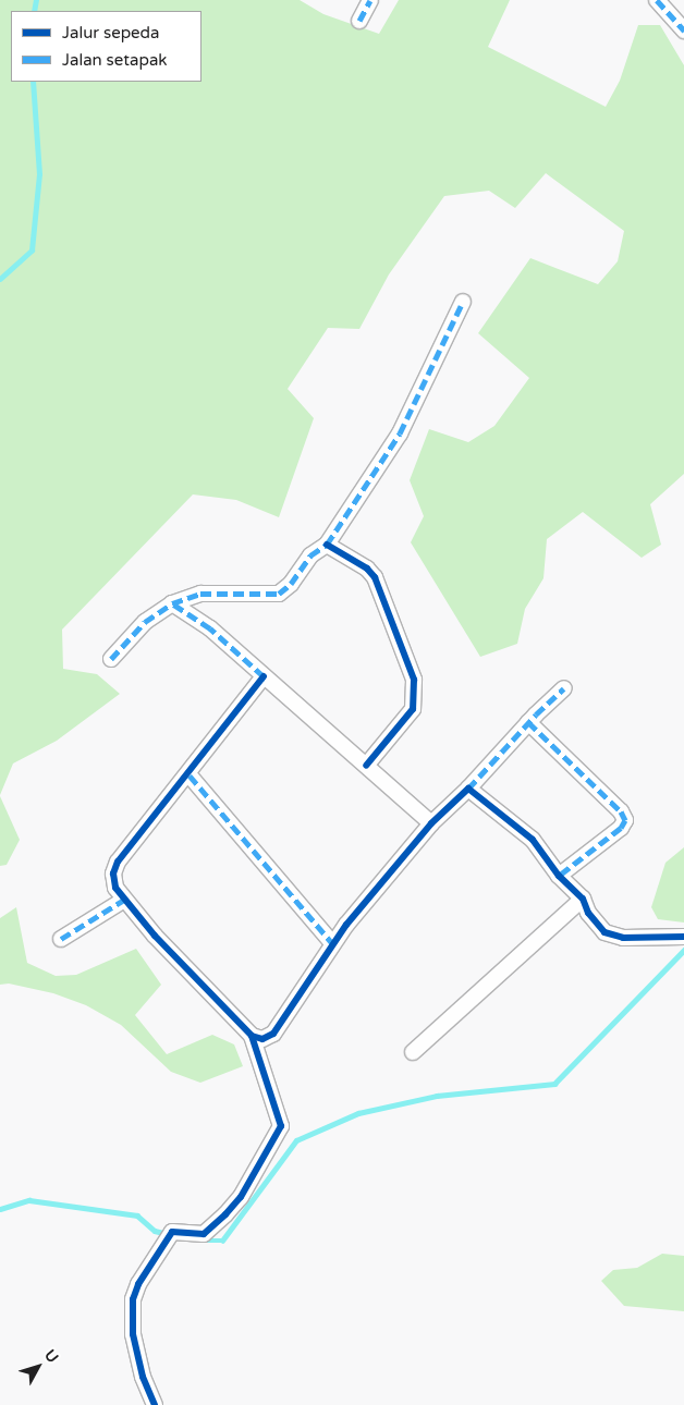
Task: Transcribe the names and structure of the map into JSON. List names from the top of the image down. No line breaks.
{"legend":["Jalur sepeda","Jalan setapak"],"north":"top right"}
